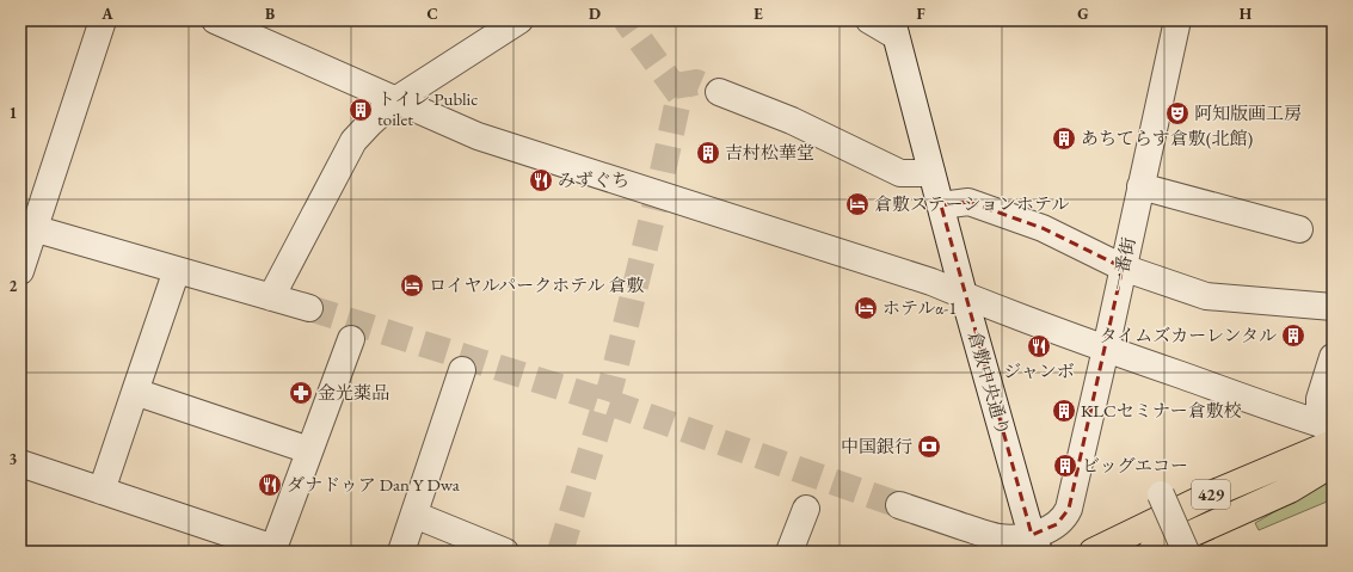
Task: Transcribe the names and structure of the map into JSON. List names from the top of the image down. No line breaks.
{"streets":{"highway":["429"],"street":["一番街","倉敷中央通り"]},"crossings":[["一番街","倉敷中央通り"]],"places":{"building":["トイレ Public toilet","あちてらす倉敷(北館)","吉村松華堂","タイムズカーレンタル","KLCセミナー倉敷校","ビッグエコー"],"theatre":["阿知版画工房"],"restaurant":["みずぐち","ジャンボ","ダナドゥア Dan Y Dwa"],"hotel":["倉敷ステーションホテル","ロイヤルパークホテル 倉敷","ホテルα-1"],"pharmacy":["金光薬品"],"bank":["中国銀行"]},"grid":{"columns":["A","B","C","D","E","F","G","H"],"rows":["1","2","3"]}}
